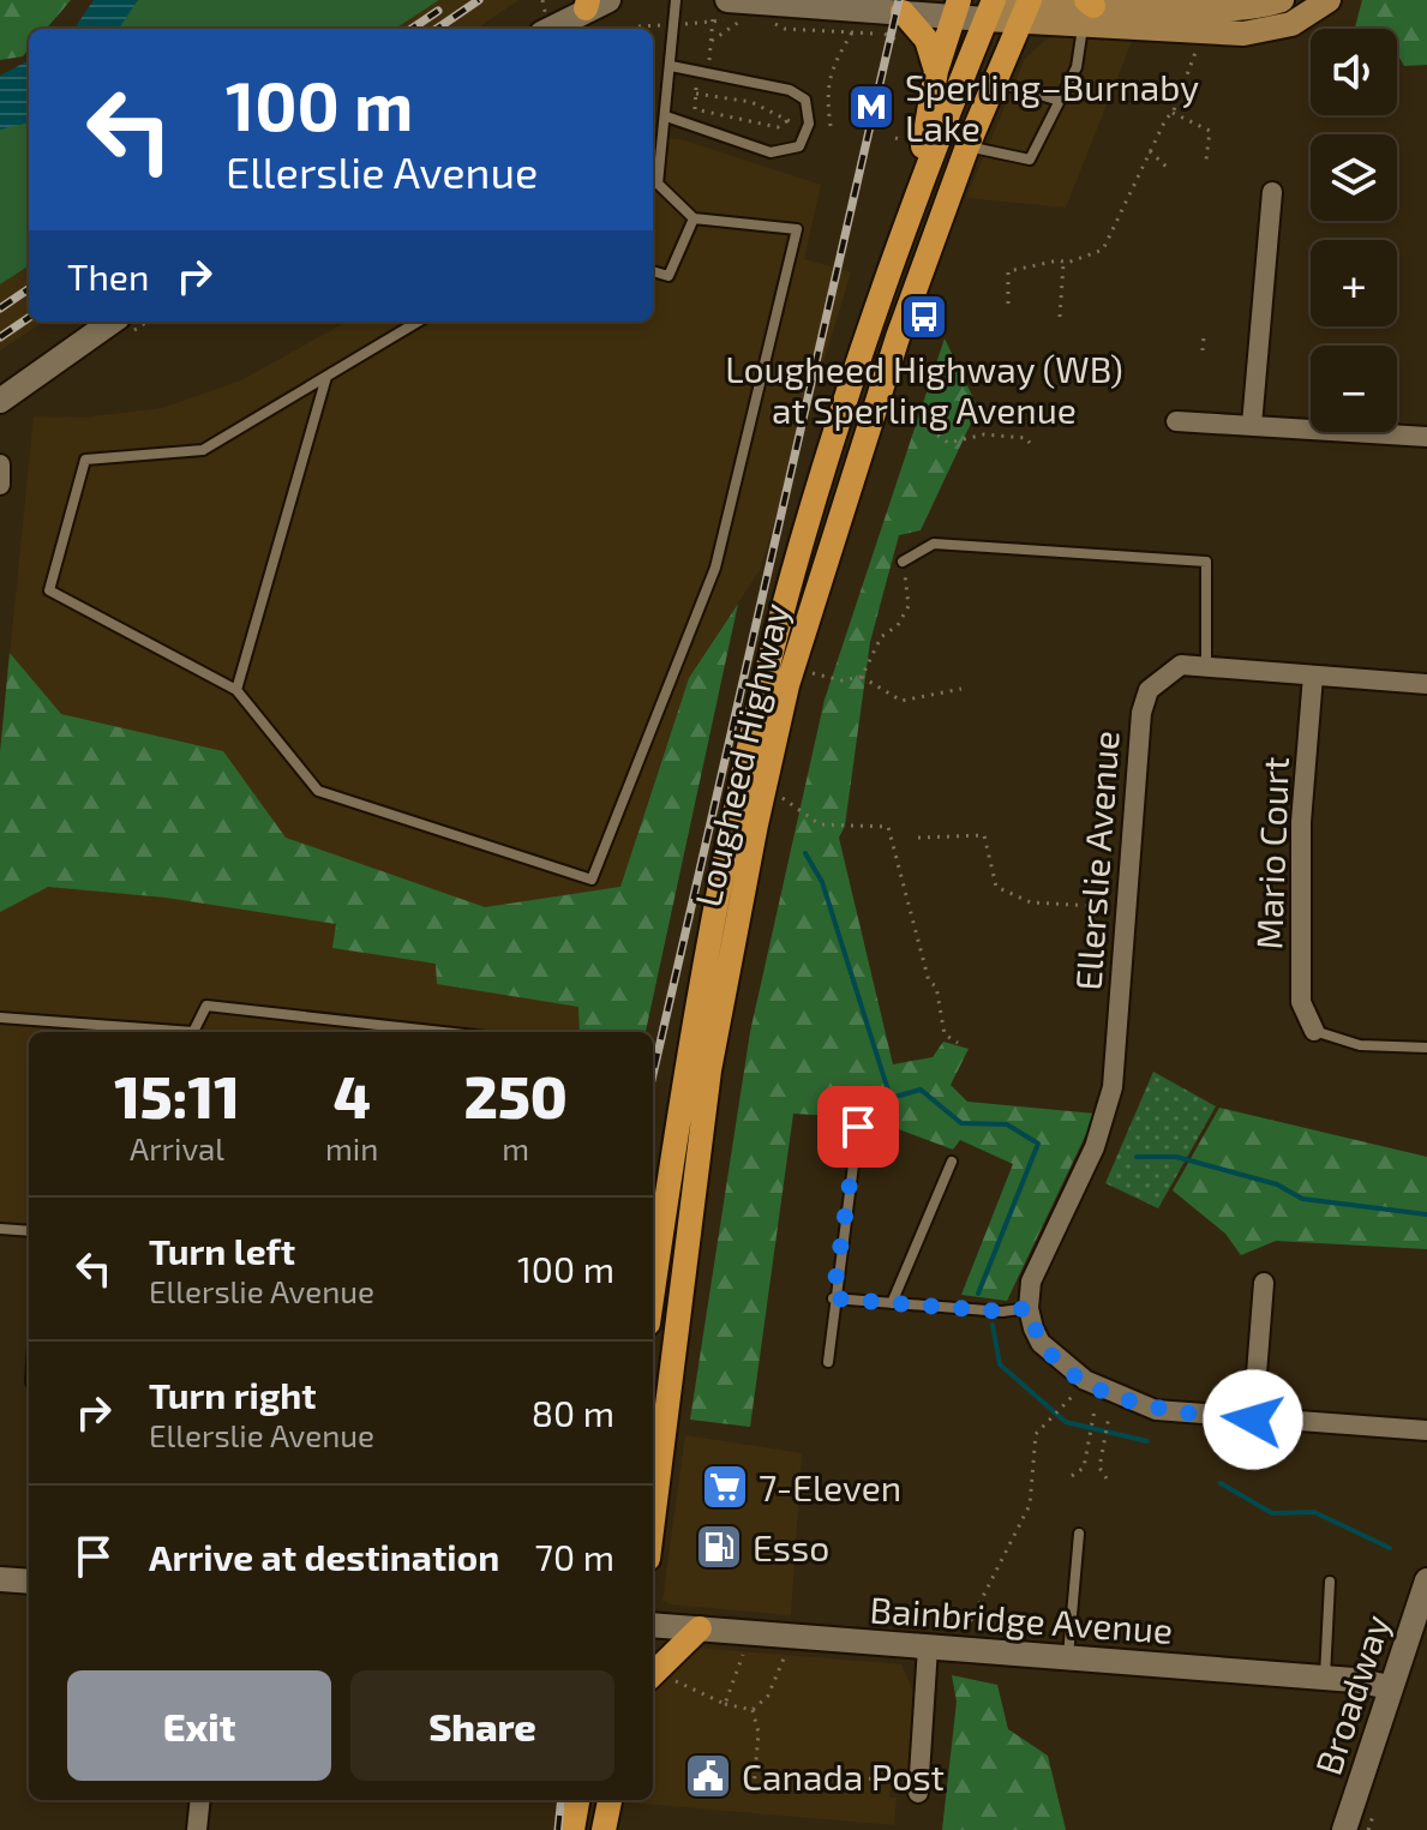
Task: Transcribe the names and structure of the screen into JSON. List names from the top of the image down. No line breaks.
{"streets":{"main road":["Lougheed Highway"],"street":["Mario Court","Ellerslie Avenue","Bainbridge Avenue","Broadway"]},"crossings":[["Mario Court","Ellerslie Avenue"],["Bainbridge Avenue","Broadway"]],"places":{"metro station":["Sperling–Burnaby Lake"],"bus stop":["Lougheed Highway (WB) at Sperling Avenue"],"supermarket":["7-Eleven"],"fuel station":["Esso"],"public building":["Canada Post"]},"page":{"map_buttons":["+","−"],"turn":["100 m","Ellerslie Avenue"],"then":"Then","eta":["15:11","Arrival","4","min","250","m"],"list":[{"name":"Turn left","note":"Ellerslie Avenue","value":"100 m"},{"name":"Turn right","note":"Ellerslie Avenue","value":"80 m"},{"name":"Arrive at destination","value":"70 m"}],"buttons":["Exit","Share"]}}
